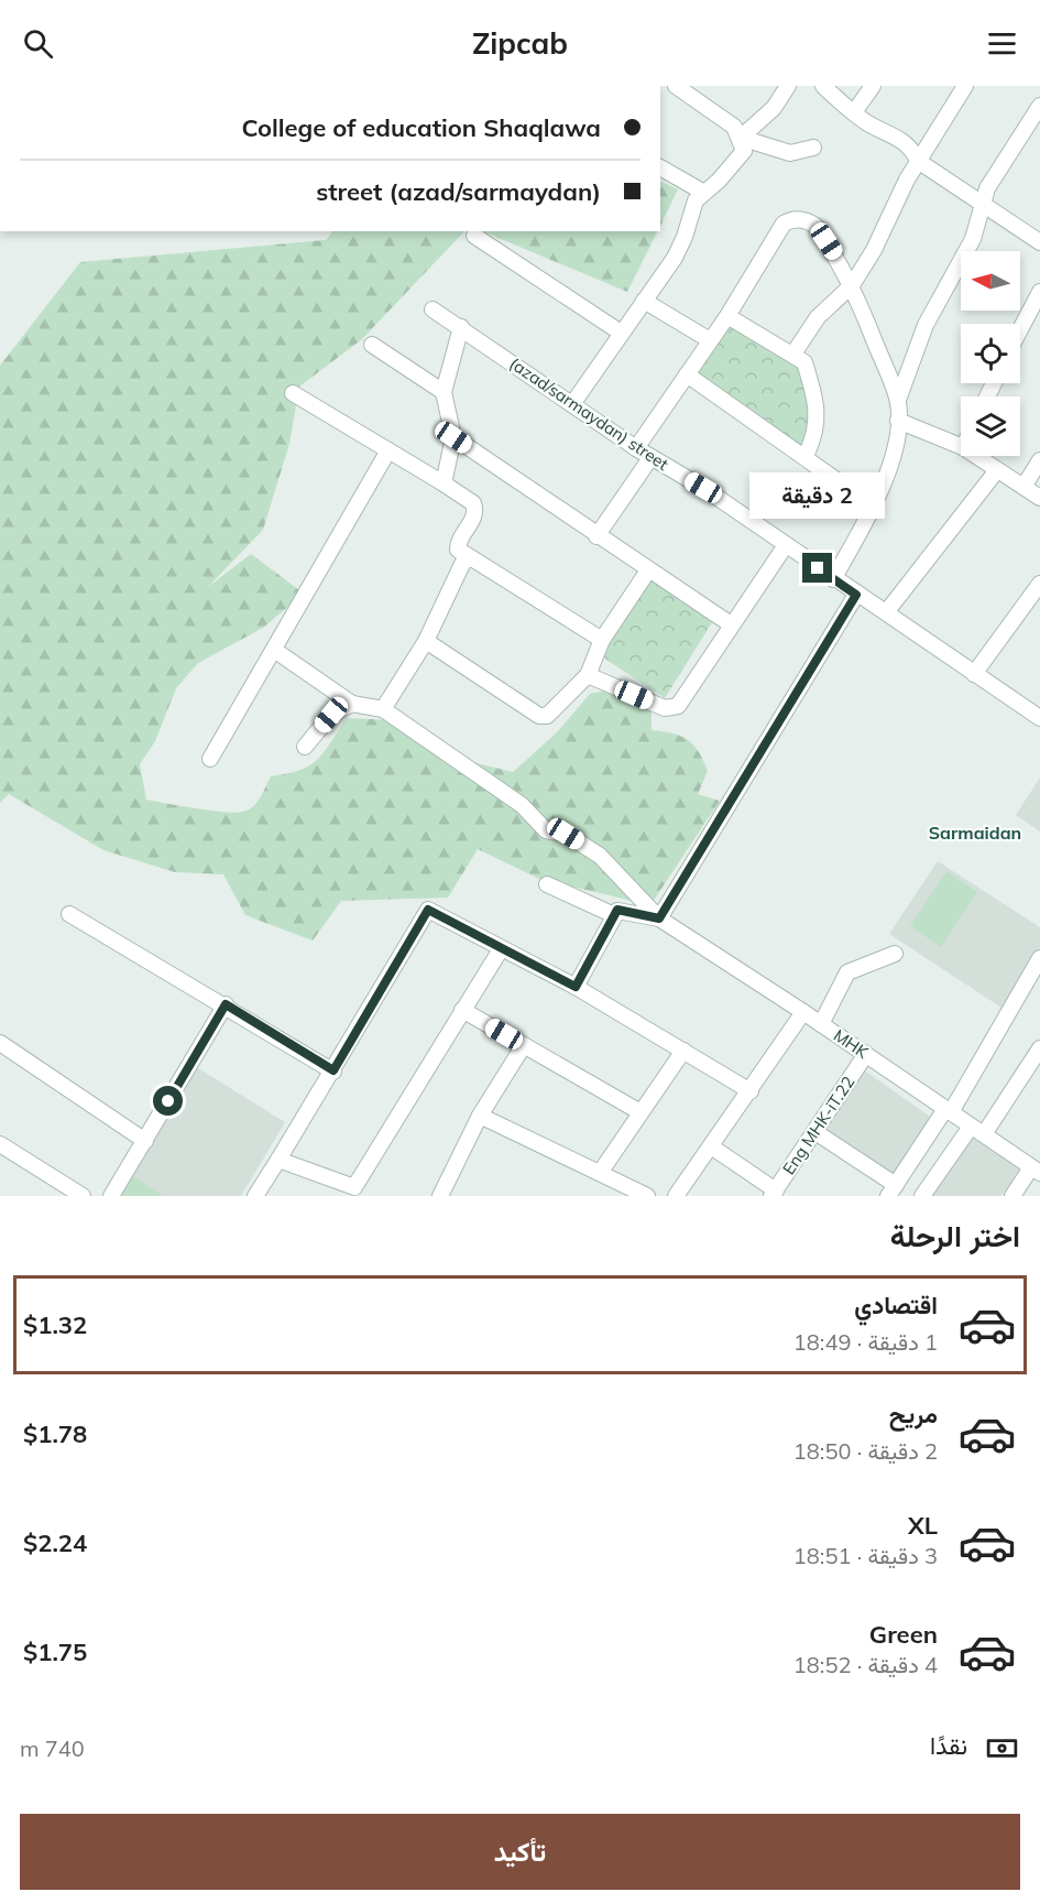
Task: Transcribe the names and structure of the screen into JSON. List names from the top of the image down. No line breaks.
{"streets":{"street":["(azad/sarmaydan) street","MHK","Eng MHK-iT.22"]},"crossings":[["MHK","Eng MHK-iT.22"]],"districts":["Sarmaidan"],"north":"left","page":{"header":"Zipcab","banner":["College of education Shaqlawa","(azad/sarmaydan) street"],"bubble":"2 دقيقة","heading":"اختر الرحلة","list":[{"name":"اقتصادي","note":"1 دقيقة · 18:49","value":"$1.32"},{"name":"مريح","note":"2 دقيقة · 18:50","value":"$1.78"},{"name":"XL","note":"3 دقيقة · 18:51","value":"$2.24"},{"name":"Green","note":"4 دقيقة · 18:52","value":"$1.75"}],"pay":["نقدًا","740 m"],"buttons":"تأكيد"}}
